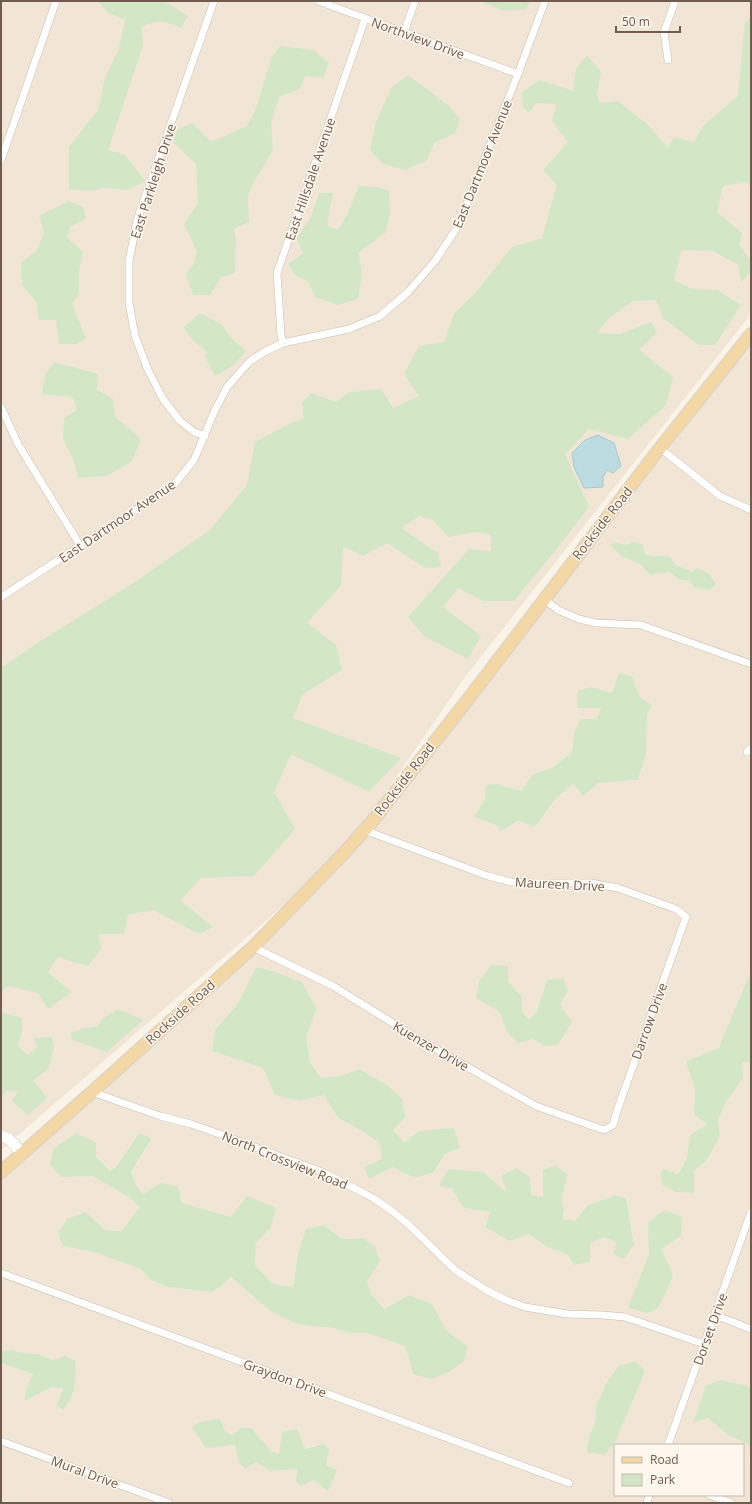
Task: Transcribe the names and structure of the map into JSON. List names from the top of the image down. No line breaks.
{"streets":{"main road":["Rockside Road"],"street":["Northview Drive","East Dartmoor Avenue","East Hillsdale Avenue","East Parkleigh Drive","Maureen Drive","Darrow Drive","Kuenzer Drive","North Crossview Road","Dorset Drive","Graydon Drive","Mural Drive"]},"crossings":[["Northview Drive","East Dartmoor Avenue"],["Northview Drive","East Hillsdale Avenue"],["East Dartmoor Avenue","East Hillsdale Avenue"],["East Dartmoor Avenue","East Parkleigh Drive"],["Rockside Road","Maureen Drive"],["Rockside Road","Kuenzer Drive"],["Rockside Road","North Crossview Road"],["Maureen Drive","Darrow Drive"],["Darrow Drive","Kuenzer Drive"],["North Crossview Road","Dorset Drive"]],"legend":["Road","Park"],"scale_bar":"50 m"}
